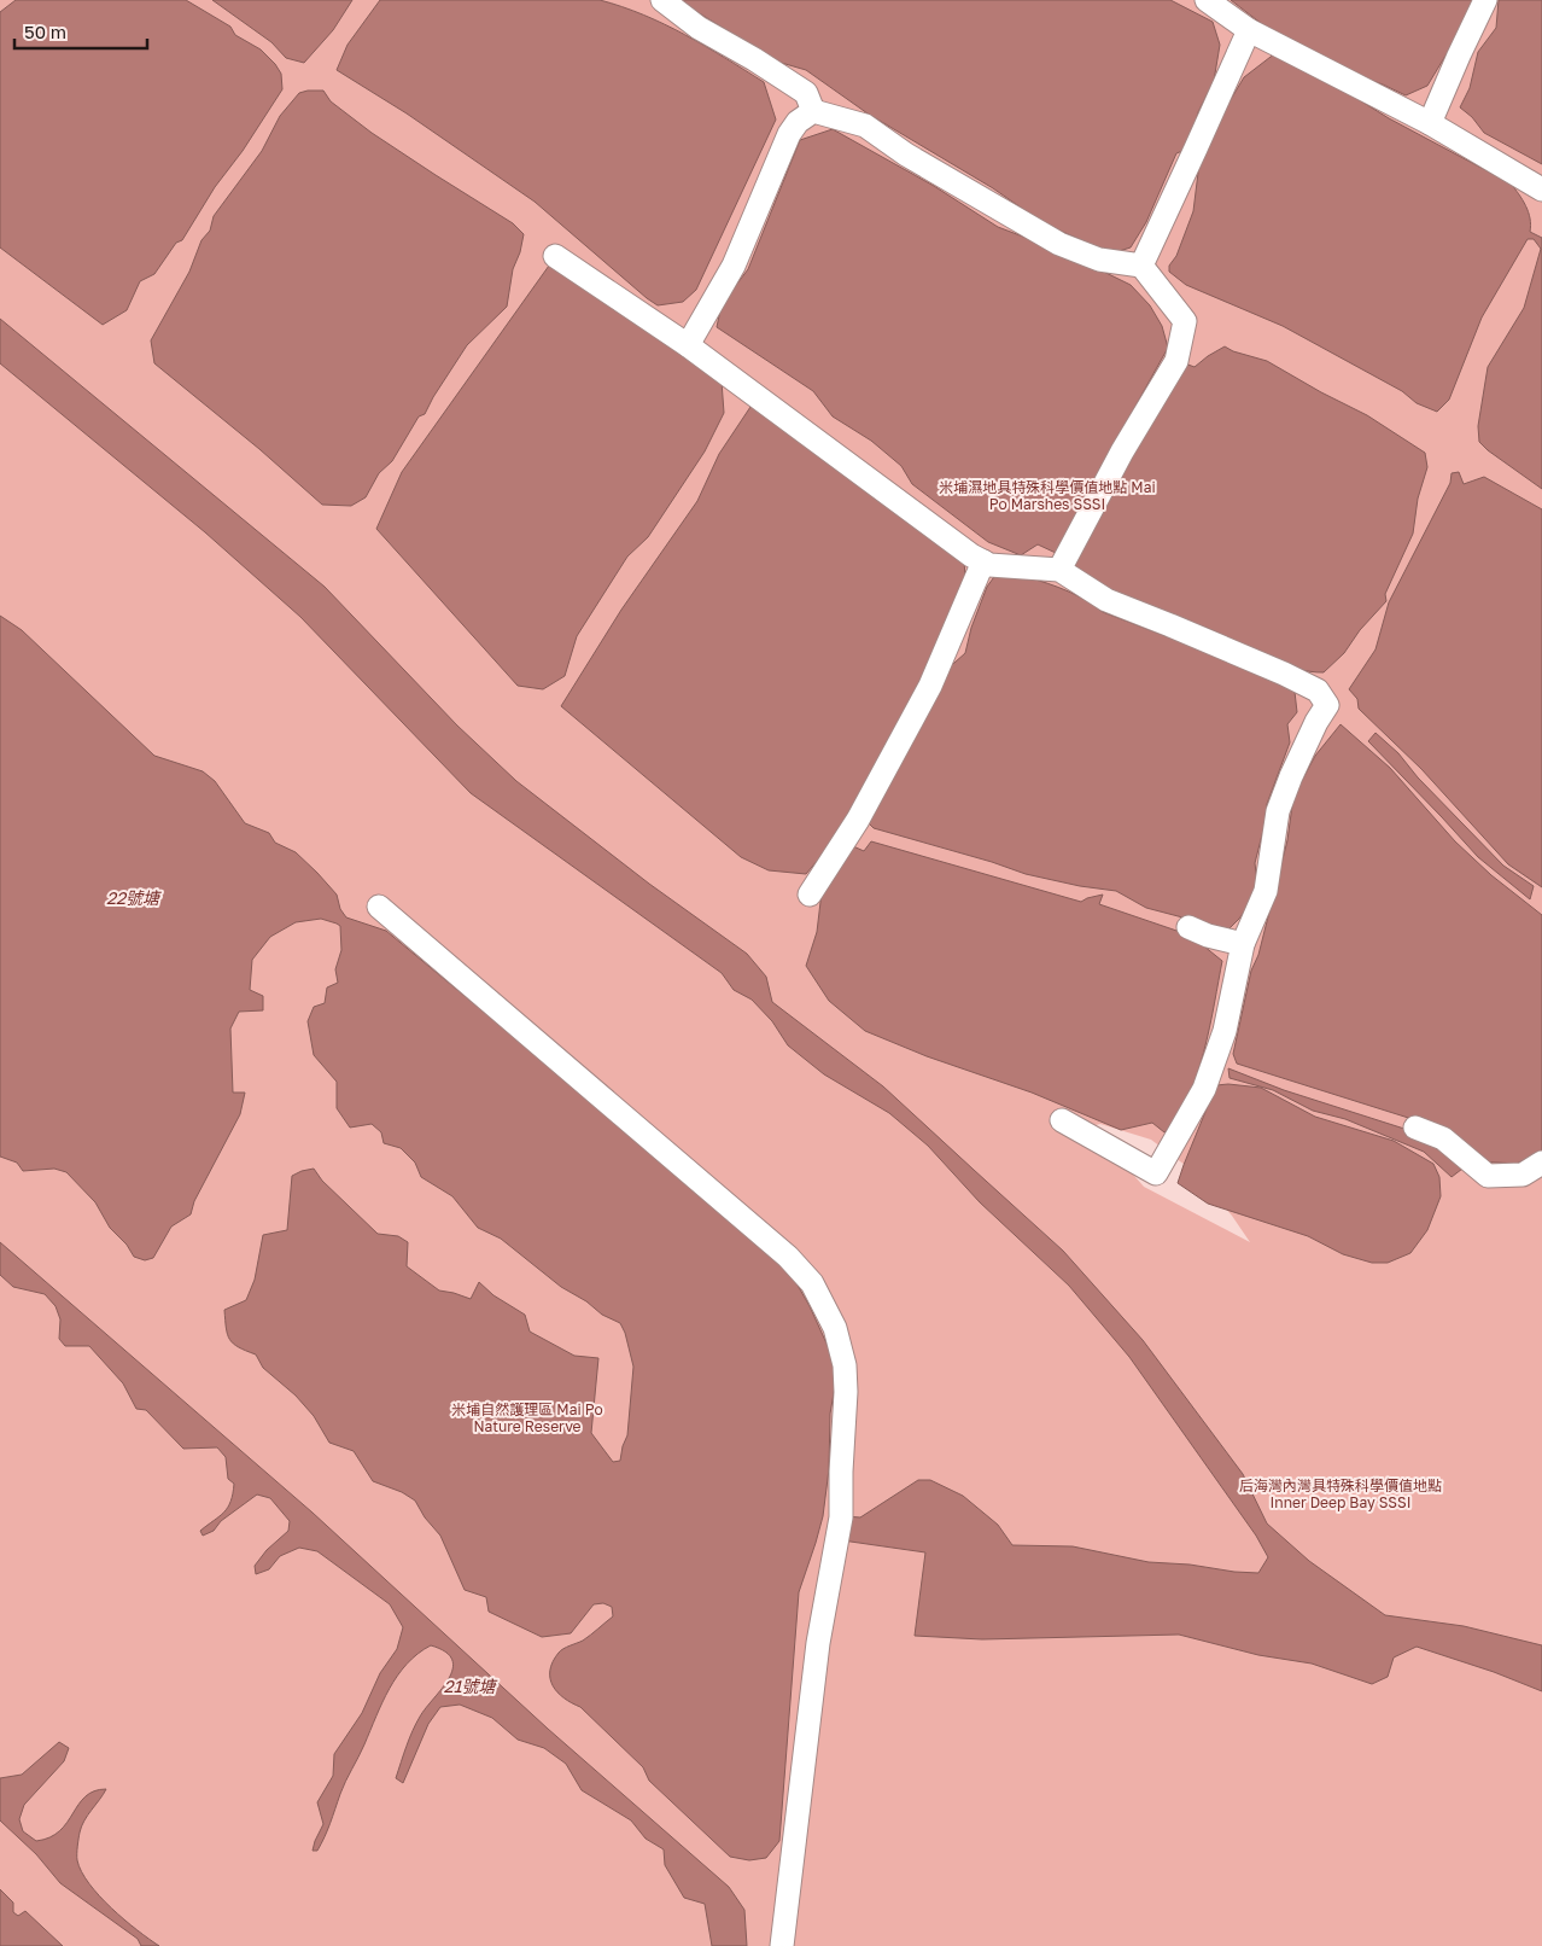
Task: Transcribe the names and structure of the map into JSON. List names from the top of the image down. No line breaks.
{"water":["22號塘","21號塘"],"parks":["米埔濕地具特殊科學價值地點 Mai Po Marshes SSSI","米埔自然護理區 Mai Po Nature Reserve","后海灣內灣具特殊科學價值地點 Inner Deep Bay SSSI"],"scale_bar":"50 m"}
